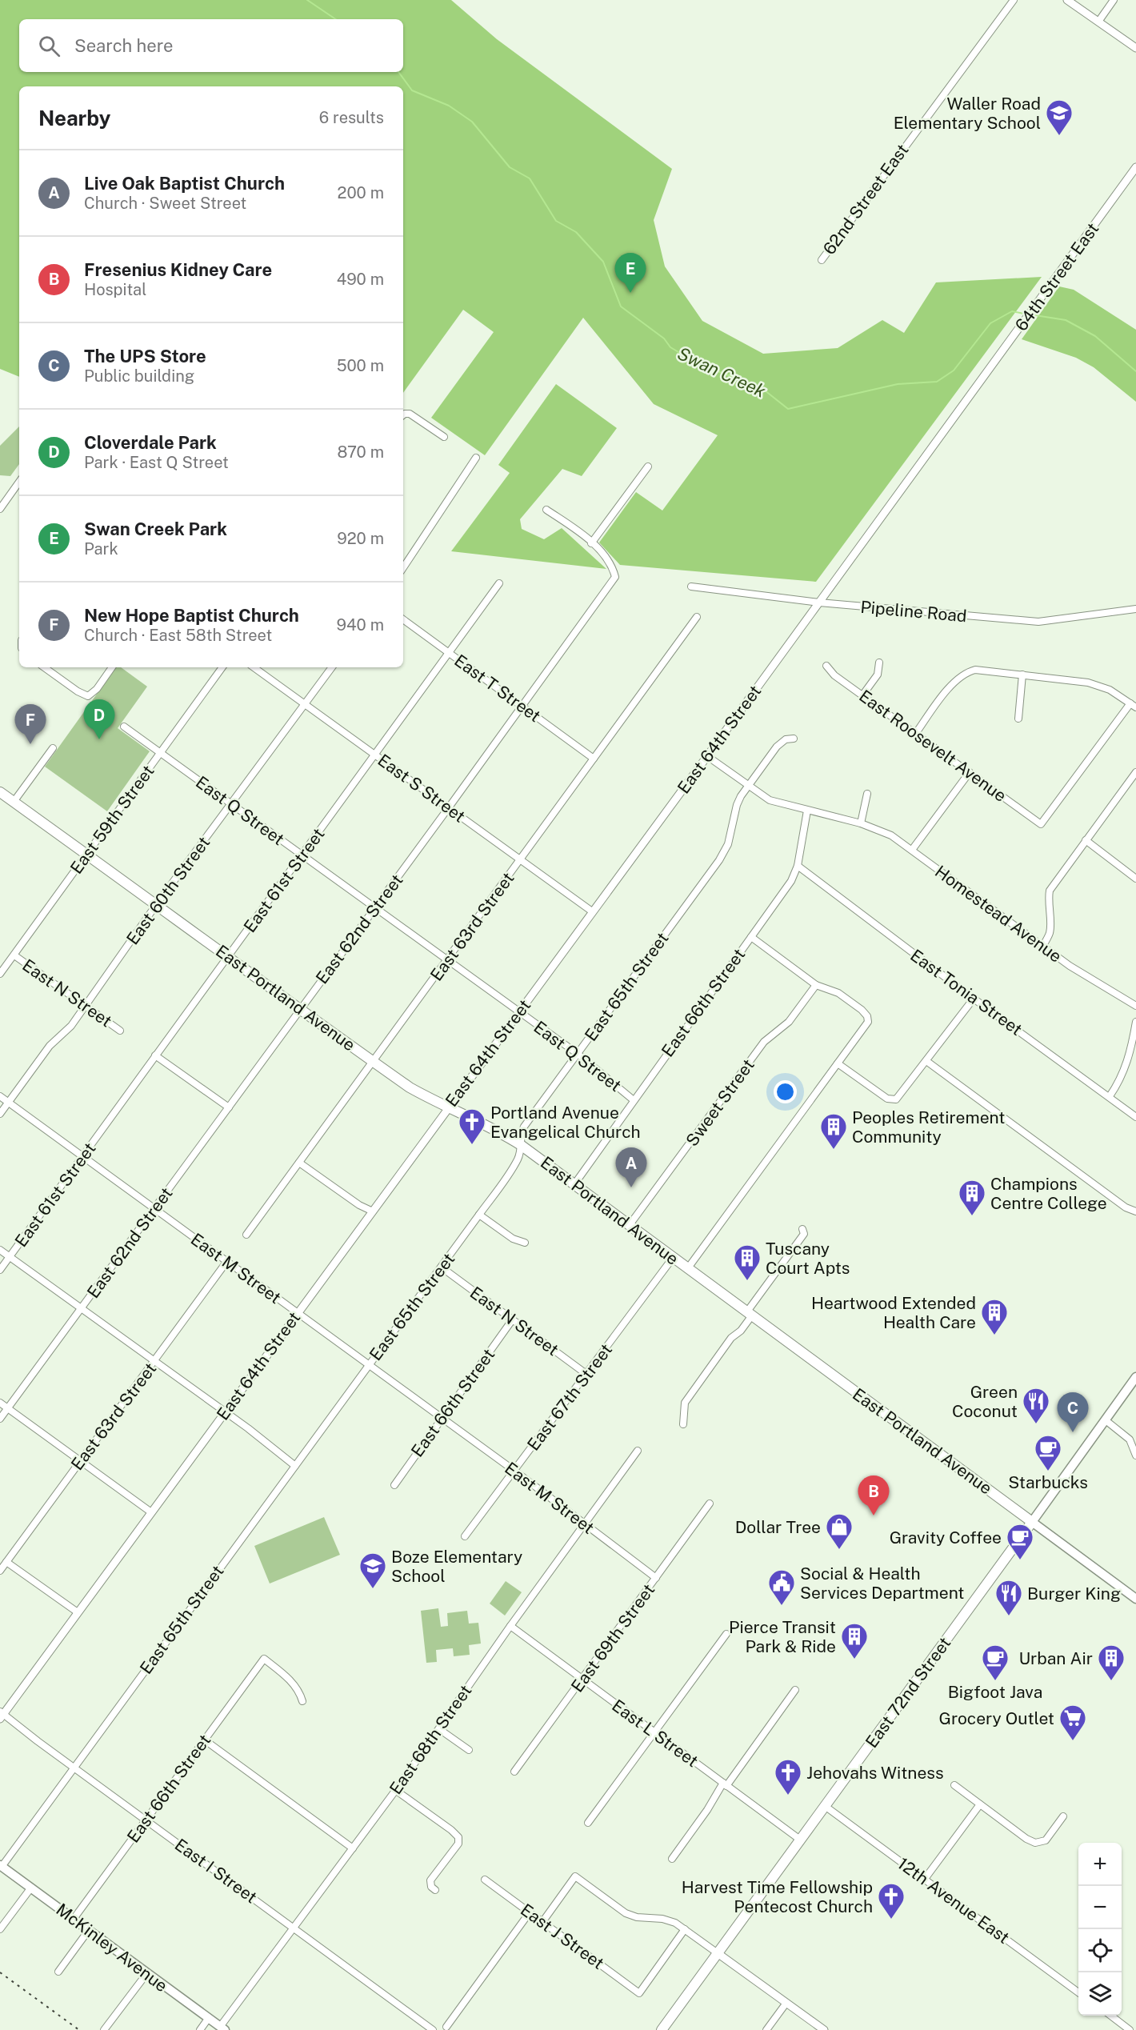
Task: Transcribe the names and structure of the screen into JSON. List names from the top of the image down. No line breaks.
{"streets":{"main road":["East Portland Avenue","East 72nd Street","McKinley Avenue"],"street":["62nd Street East","64th Street East","Pipeline Road","East T Street","East 64th Street","East Roosevelt Avenue","East S Street","East Q Street","East 59th Street","East 61st Street","East 60th Street","Homestead Avenue","East 63rd Street","East 62nd Street","East 65th Street","East Tonia Street","East N Street","East 66th Street","Sweet Street","East M Street","East 67th Street","East 69th Street","East L Street","East 68th Street","East I Street","12th Avenue East","East J Street"]},"crossings":[["64th Street East","East 64th Street"],["Pipeline Road","East 64th Street"],["East T Street","East 61st Street"],["East T Street","East 63rd Street"],["East T Street","East 62nd Street"],["East 64th Street","East S Street"],["East 64th Street","East Q Street"],["East 64th Street","Homestead Avenue"],["East 64th Street","East Portland Avenue"],["East 64th Street","East M Street"],["East 64th Street","East I Street"],["East S Street","East 61st Street"],["East S Street","East 60th Street"],["East S Street","East 63rd Street"],["East S Street","East 62nd Street"],["East Q Street","East 59th Street"],["East Q Street","East 61st Street"],["East Q Street","East 60th Street"],["East Q Street","East 63rd Street"],["East Q Street","East 62nd Street"],["East Q Street","East 65th Street"],["East Q Street","East 66th Street"],["East 59th Street","East N Street"],["East 59th Street","East Portland Avenue"],["East 61st Street","East Portland Avenue"],["East 61st Street","East M Street"],["East 60th Street","East N Street"],["East 60th Street","East Portland Avenue"],["East 60th Street","East M Street"],["Homestead Avenue","East 65th Street"],["Homestead Avenue","East 66th Street"],["East 63rd Street","East Portland Avenue"],["East 63rd Street","East M Street"],["East 62nd Street","East Portland Avenue"],["East 62nd Street","East M Street"],["East 65th Street","East N Street"],["East 65th Street","East Portland Avenue"],["East 65th Street","East M Street"],["East 65th Street","East I Street"],["East 65th Street","McKinley Avenue"],["East Tonia Street","East 66th Street"],["East N Street","East 66th Street"],["East N Street","East 67th Street"],["East Portland Avenue","East 66th Street"],["East Portland Avenue","Sweet Street"],["East Portland Avenue","East 67th Street"],["East Portland Avenue","East 72nd Street"],["East 66th Street","East M Street"],["East 66th Street","East I Street"],["East 66th Street","McKinley Avenue"],["East M Street","East 67th Street"],["East M Street","East 69th Street"],["East M Street","East 68th Street"],["East 69th Street","East L Street"],["East 72nd Street","East L Street"],["East 72nd Street","12th Avenue East"],["East L Street","East 68th Street"],["East 68th Street","East I Street"],["East 68th Street","McKinley Avenue"]],"water":["Swan Creek"],"places":{"school or university":["Waller Road Elementary School","Boze Elementary School"],"church":["Portland Avenue Evangelical Church","Jehovahs Witness","Harvest Time Fellowship Pentecost Church"],"building":["Peoples Retirement Community","Champions Centre College","Tuscany Court Apts","Heartwood Extended Health Care","Pierce Transit Park & Ride","Urban Air"],"restaurant":["Green Coconut","Burger King"],"cafe":["Starbucks","Gravity Coffee","Bigfoot Java"],"shop":["Dollar Tree"],"public building":["Social & Health Services Department"],"supermarket":["Grocery Outlet"]},"page":{"search":"Search here","heading":["Nearby","6 results"],"list":[{"mark":"A","name":"Live Oak Baptist Church","note":"Church · Sweet Street","value":"200 m"},{"mark":"B","name":"Fresenius Kidney Care","note":"Hospital","value":"490 m"},{"mark":"C","name":"The UPS Store","note":"Public building","value":"500 m"},{"mark":"D","name":"Cloverdale Park","note":"Park · East Q Street","value":"870 m"},{"mark":"E","name":"Swan Creek Park","note":"Park","value":"920 m"},{"mark":"F","name":"New Hope Baptist Church","note":"Church · East 58th Street","value":"940 m"}],"pins":["E","D","F","A","C","B"],"map_buttons":["+","−"]}}
